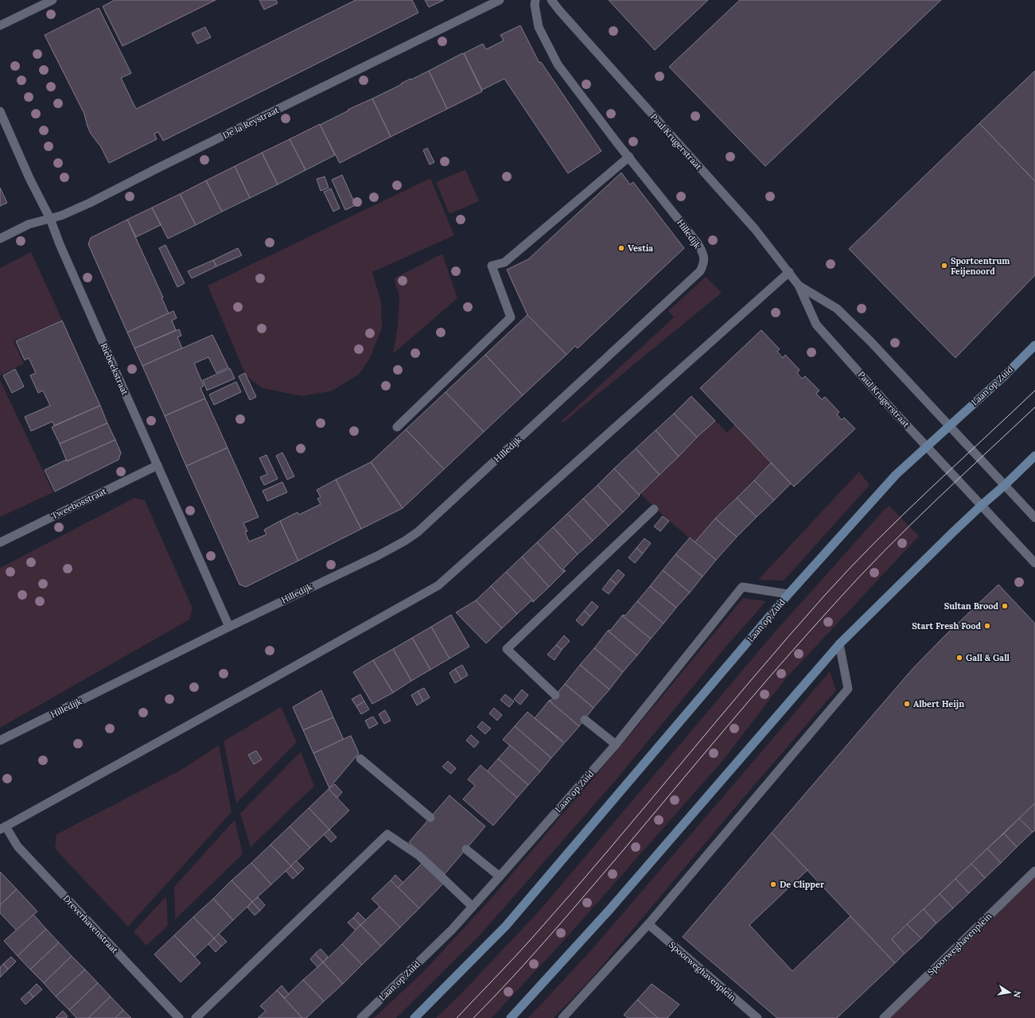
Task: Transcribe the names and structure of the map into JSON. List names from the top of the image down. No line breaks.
{"streets":{"main road":["Laan op Zuid"],"street":["De la Reystraat","Paul Krugerstraat","Hilledijk","Riebeekstraat","Tweebosstraat","Dreverhavenstraat","Spoorweghavenplein"]},"crossings":[["De la Reystraat","Riebeekstraat"],["Paul Krugerstraat","Laan op Zuid"],["Hilledijk","Riebeekstraat"],["Riebeekstraat","Tweebosstraat"]],"places":["Vestia","Sportcentrum Feijenoord","Sultan Brood","Start Fresh Food","Gall & Gall","Albert Heijn","De Clipper"],"north":"right"}
